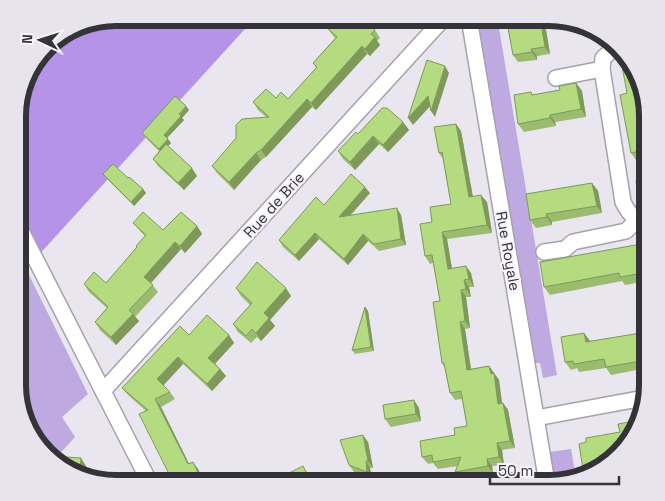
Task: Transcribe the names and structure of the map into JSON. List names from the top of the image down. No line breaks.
{"streets":{"street":["Rue de Brie","Rue Royale"]},"scale_bar":"50 m","north":"left"}
